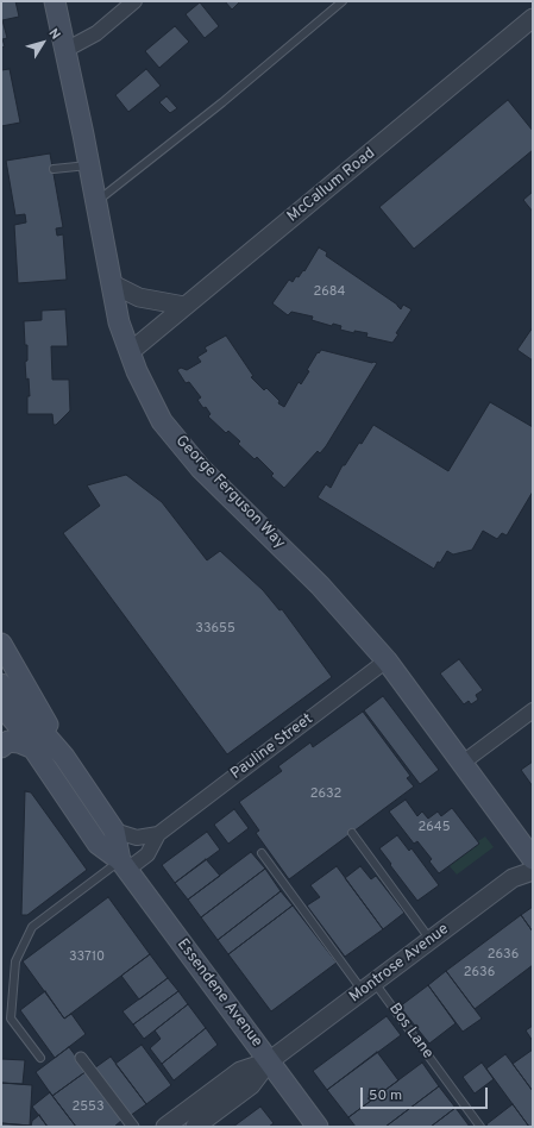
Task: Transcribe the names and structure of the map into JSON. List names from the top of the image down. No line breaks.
{"streets":{"main road":["George Ferguson Way","Essendene Avenue"],"street":["McCallum Road","Pauline Street","Montrose Avenue"],"lane":["Bos Lane"]},"crossings":[["McCallum Road","George Ferguson Way"],["George Ferguson Way","Pauline Street"],["Pauline Street","Essendene Avenue"],["Montrose Avenue","Essendene Avenue"],["Montrose Avenue","Bos Lane"]],"house_numbers":["2684","33655","2632","2645","2636","33710","2636","2553"],"scale_bar":"50 m","north":"top right"}
